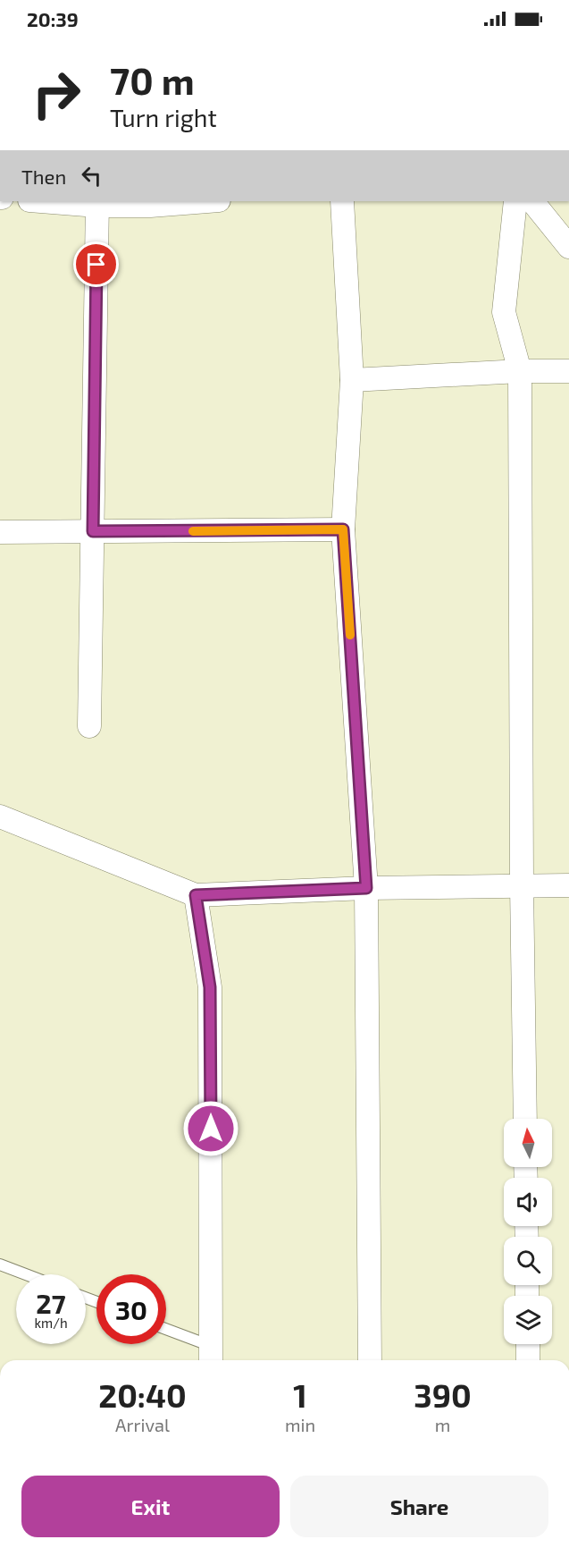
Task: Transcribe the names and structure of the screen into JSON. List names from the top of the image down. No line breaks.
{"north":"top","page":{"status":"20:39","turn":["70 m","Turn right"],"then":"Then","speed":"27 km/h","limit":"30","eta":["20:40","Arrival","1","min","390","m"],"buttons":["Exit","Share"]}}
